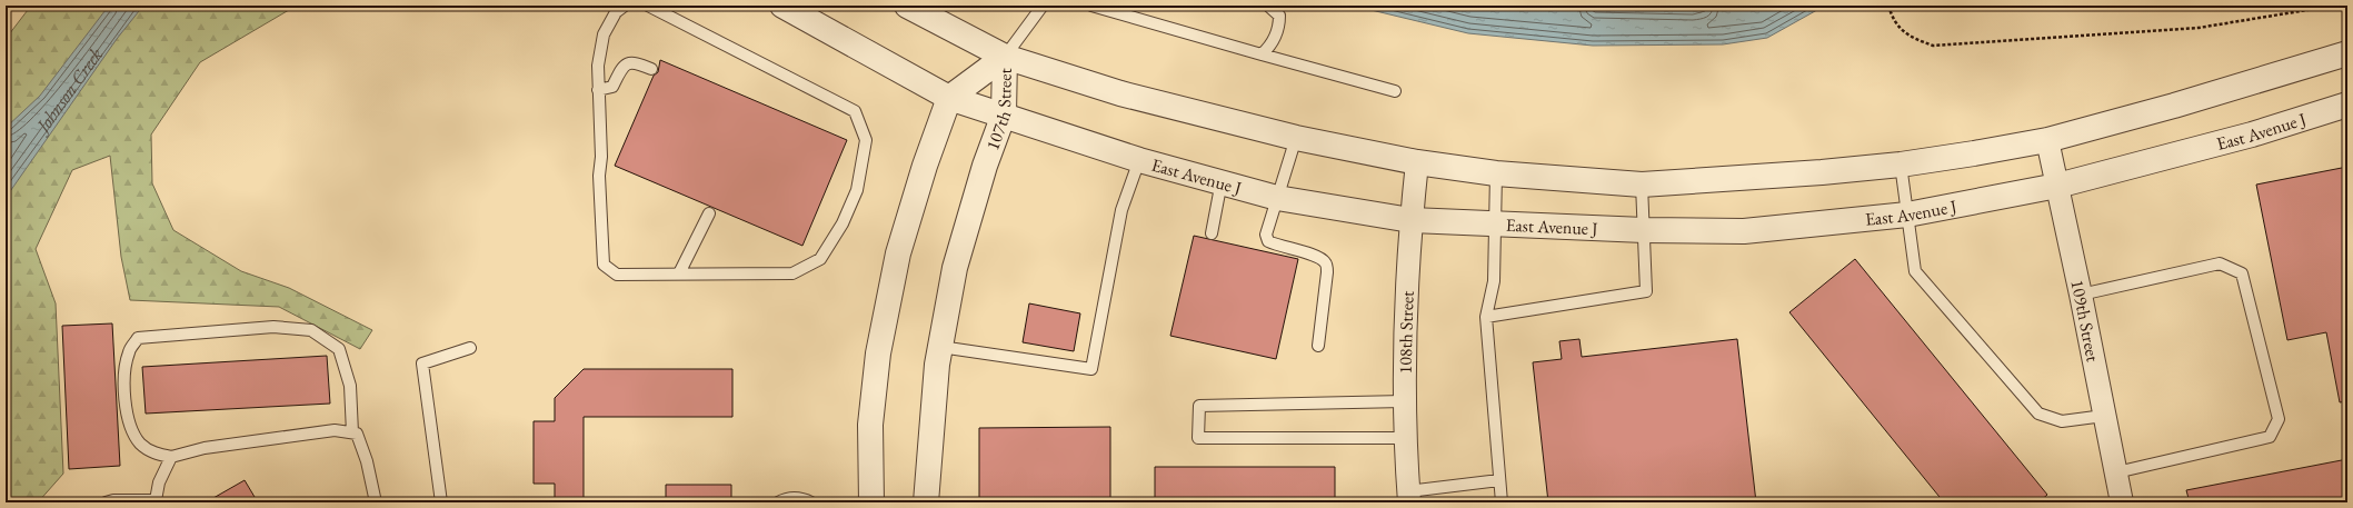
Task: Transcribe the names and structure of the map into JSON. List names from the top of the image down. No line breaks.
{"streets":{"street":["107th Street","East Avenue J","109th Street","108th Street"]},"crossings":[["107th Street","East Avenue J"],["East Avenue J","109th Street"],["East Avenue J","108th Street"]],"water":["Johnson Creek"]}
